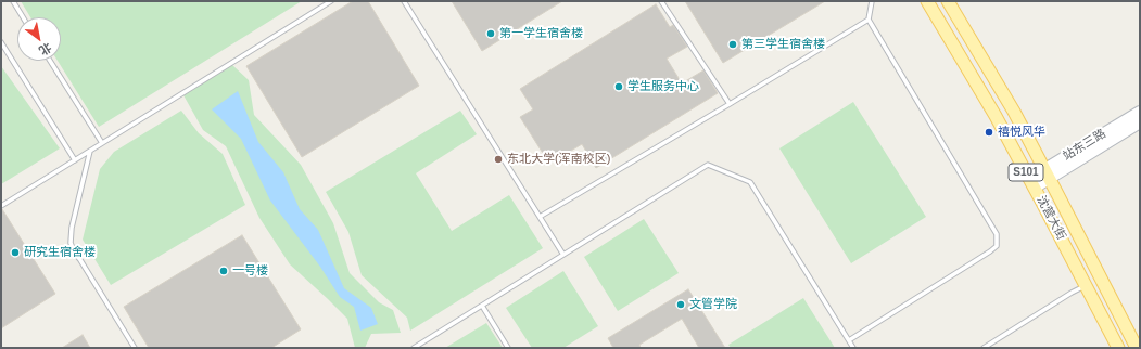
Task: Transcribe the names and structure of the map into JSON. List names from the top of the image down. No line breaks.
{"streets":{"main road":["S101","沈营大街"],"street":["站东三路"]},"crossings":[["站东三路","沈营大街"]],"places":["第一学生宿舍楼","第三学生宿舍楼","学生服务中心","禧悦风华","东北大学(浑南校区)","研究生宿舍楼","一号楼","文管学院"],"north":"bottom right"}
